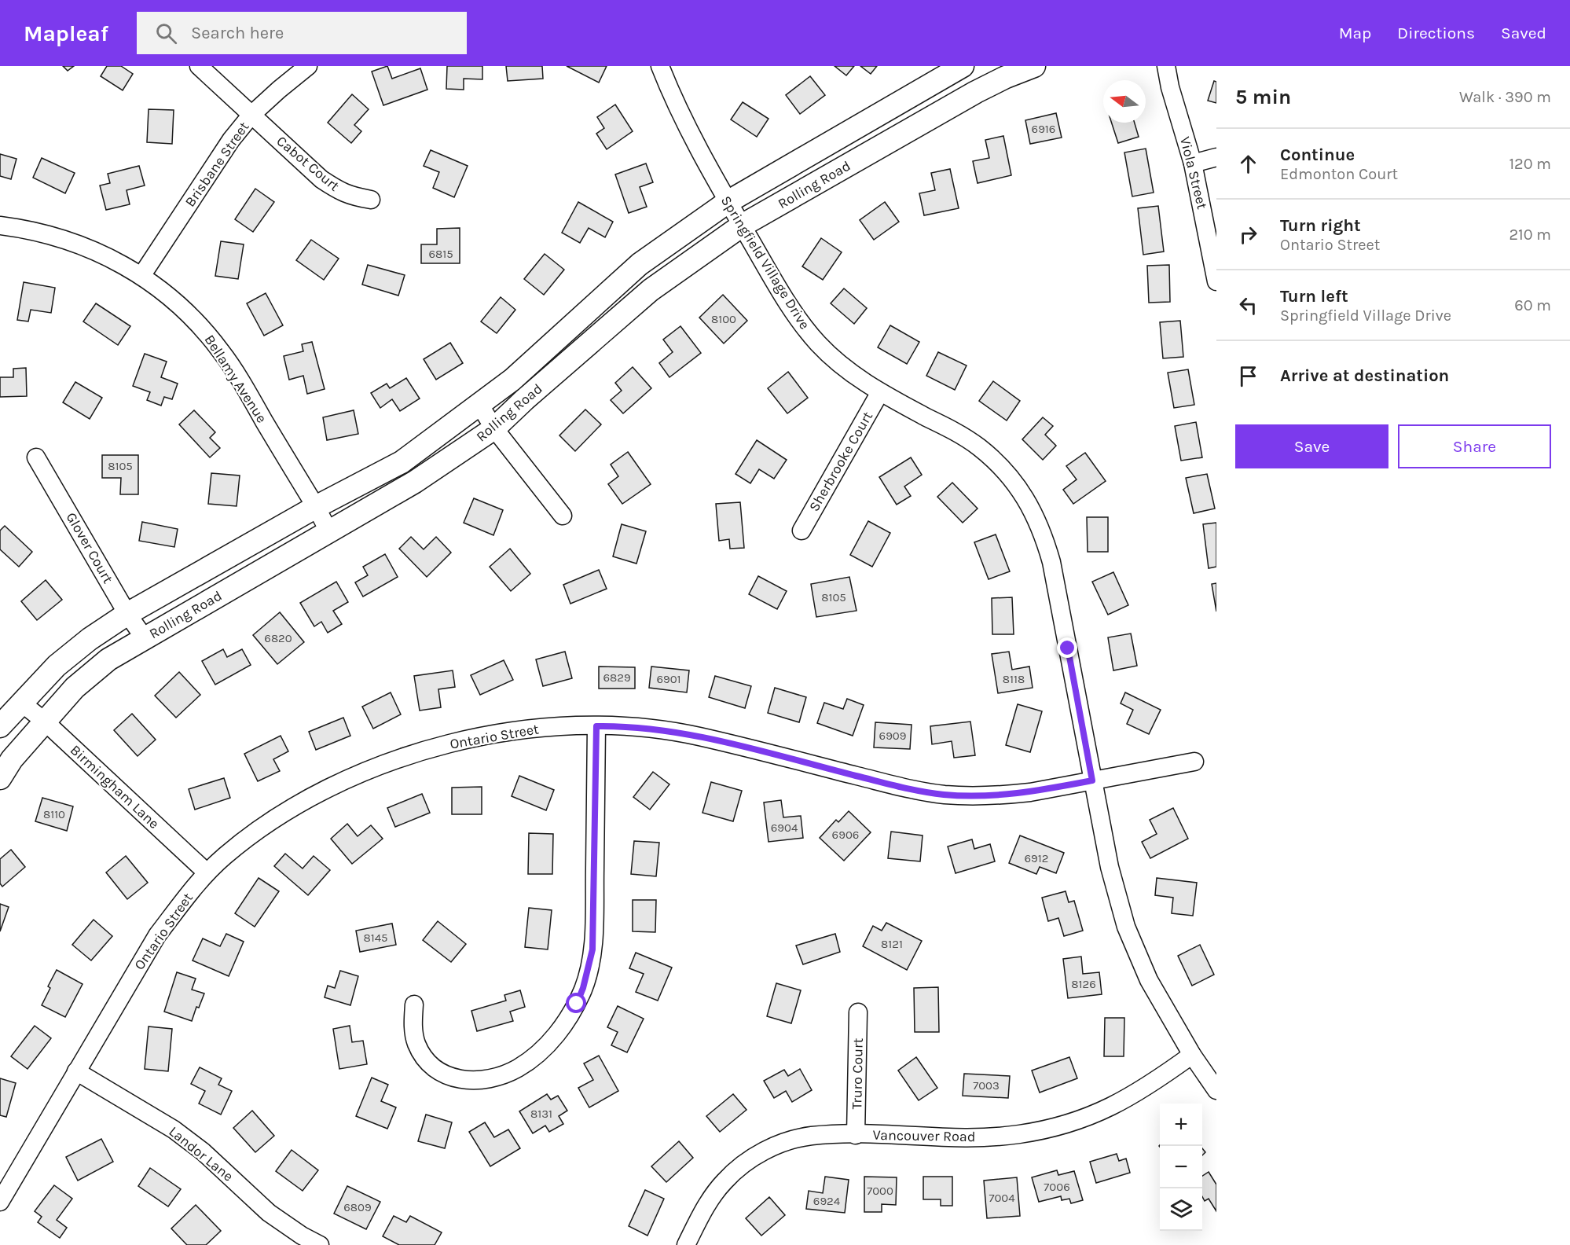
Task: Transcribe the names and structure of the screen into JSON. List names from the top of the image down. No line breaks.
{"streets":{"main road":["Rolling Road"],"street":["Cabot Court","Brisbane Street","Viola Street","Springfield Village Drive","Bellamy Avenue","Sherbrooke Court","Glover Court","Ontario Street","Birmingham Lane","Truro Court","Vancouver Road","Landor Lane"]},"crossings":[["Cabot Court","Brisbane Street"],["Brisbane Street","Bellamy Avenue"],["Rolling Road","Springfield Village Drive"],["Rolling Road","Bellamy Avenue"],["Rolling Road","Glover Court"],["Rolling Road","Birmingham Lane"],["Springfield Village Drive","Sherbrooke Court"],["Springfield Village Drive","Ontario Street"],["Springfield Village Drive","Vancouver Road"],["Ontario Street","Birmingham Lane"],["Ontario Street","Landor Lane"],["Truro Court","Vancouver Road"]],"house_numbers":["6916","6815","8100","8105","8105","6820","6829","6901","8118","6909","8110","6904","6906","6912","8145","8121","8126","7003","8131","7006","7000","7004","6924","6809"],"north":"left","page":{"header":"Mapleaf","search":"Search here","nav":["Map","Directions","Saved"],"heading":["5 min","Walk · 390 m"],"list":[["Continue","Edmonton Court","120 m"],["Turn right","Ontario Street","210 m"],["Turn left","Springfield Village Drive","60 m"],"Arrive at destination"],"buttons":["Save","Share"],"map_buttons":["+","−"]}}
